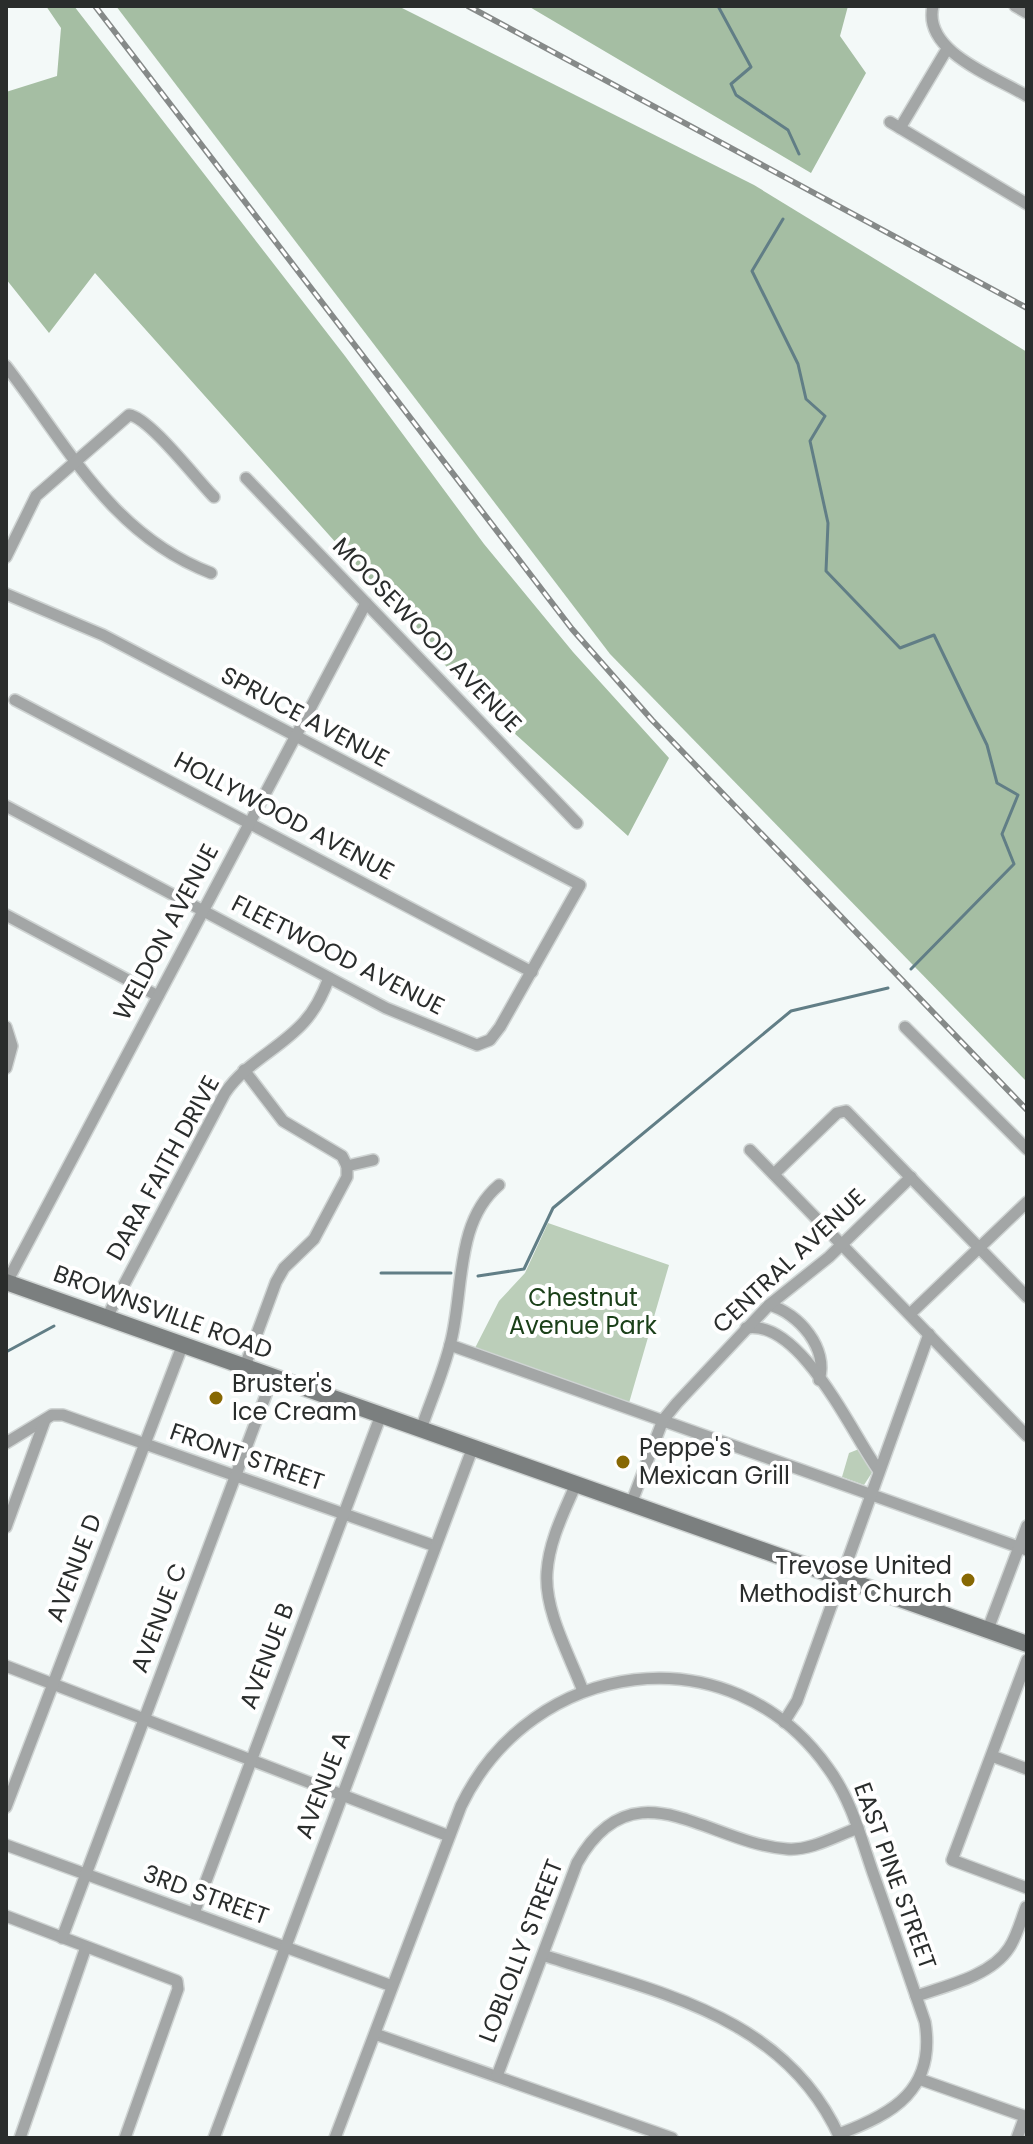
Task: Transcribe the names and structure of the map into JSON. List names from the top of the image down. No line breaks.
{"streets":{"street":["MOOSEWOOD AVENUE","SPRUCE AVENUE","HOLLYWOOD AVENUE","WELDON AVENUE","FLEETWOOD AVENUE","DARA FAITH DRIVE","CENTRAL AVENUE","BROWNSVILLE ROAD","FRONT STREET","AVENUE D","AVENUE C","AVENUE B","AVENUE A","EAST PINE STREET","3RD STREET","LOBLOLLY STREET"]},"crossings":[["MOOSEWOOD AVENUE","WELDON AVENUE"],["SPRUCE AVENUE","HOLLYWOOD AVENUE"],["SPRUCE AVENUE","WELDON AVENUE"],["SPRUCE AVENUE","FLEETWOOD AVENUE"],["HOLLYWOOD AVENUE","WELDON AVENUE"],["HOLLYWOOD AVENUE","FLEETWOOD AVENUE"],["WELDON AVENUE","FLEETWOOD AVENUE"],["WELDON AVENUE","BROWNSVILLE ROAD"],["FLEETWOOD AVENUE","DARA FAITH DRIVE"],["DARA FAITH DRIVE","BROWNSVILLE ROAD"],["CENTRAL AVENUE","BROWNSVILLE ROAD"],["BROWNSVILLE ROAD","AVENUE D"],["BROWNSVILLE ROAD","AVENUE C"],["BROWNSVILLE ROAD","AVENUE B"],["BROWNSVILLE ROAD","AVENUE A"],["FRONT STREET","AVENUE D"],["FRONT STREET","AVENUE C"],["FRONT STREET","AVENUE B"],["FRONT STREET","AVENUE A"],["AVENUE C","3RD STREET"],["AVENUE B","3RD STREET"],["AVENUE A","3RD STREET"],["EAST PINE STREET","3RD STREET"],["EAST PINE STREET","LOBLOLLY STREET"]],"parks":["Chestnut Avenue Park"],"places":["Bruster's Ice Cream","Peppe's Mexican Grill","Trevose United Methodist Church"]}
